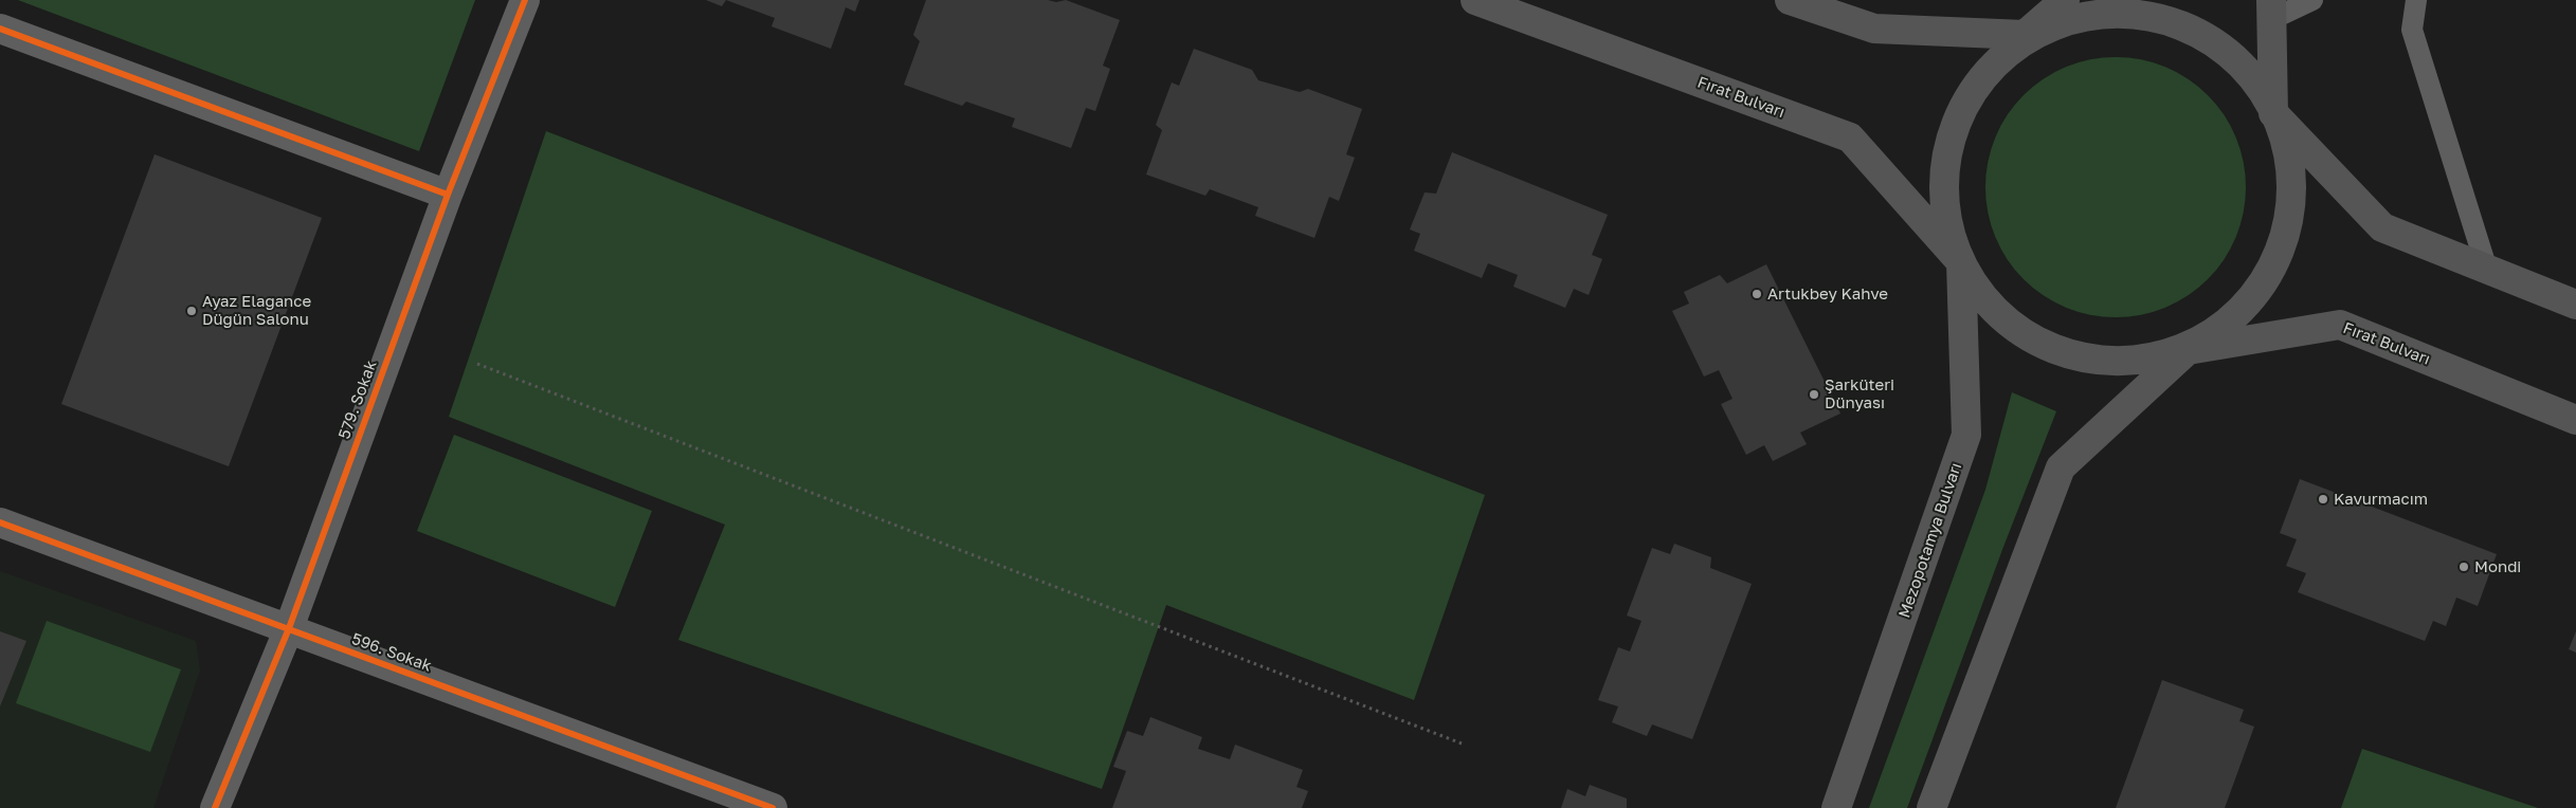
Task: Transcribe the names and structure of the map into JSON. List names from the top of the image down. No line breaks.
{"streets":{"main road":["Fırat Bulvarı","Mezopotamya Bulvarı"],"street":["579. Sokak","596. Sokak"]},"crossings":[["Fırat Bulvarı","Mezopotamya Bulvarı"],["579. Sokak","596. Sokak"]],"places":["Artukbey Kahve","Ayaz Elagance Düğün Salonu","Şarküteri Dünyası","Kavurmacım","Mondi"]}
